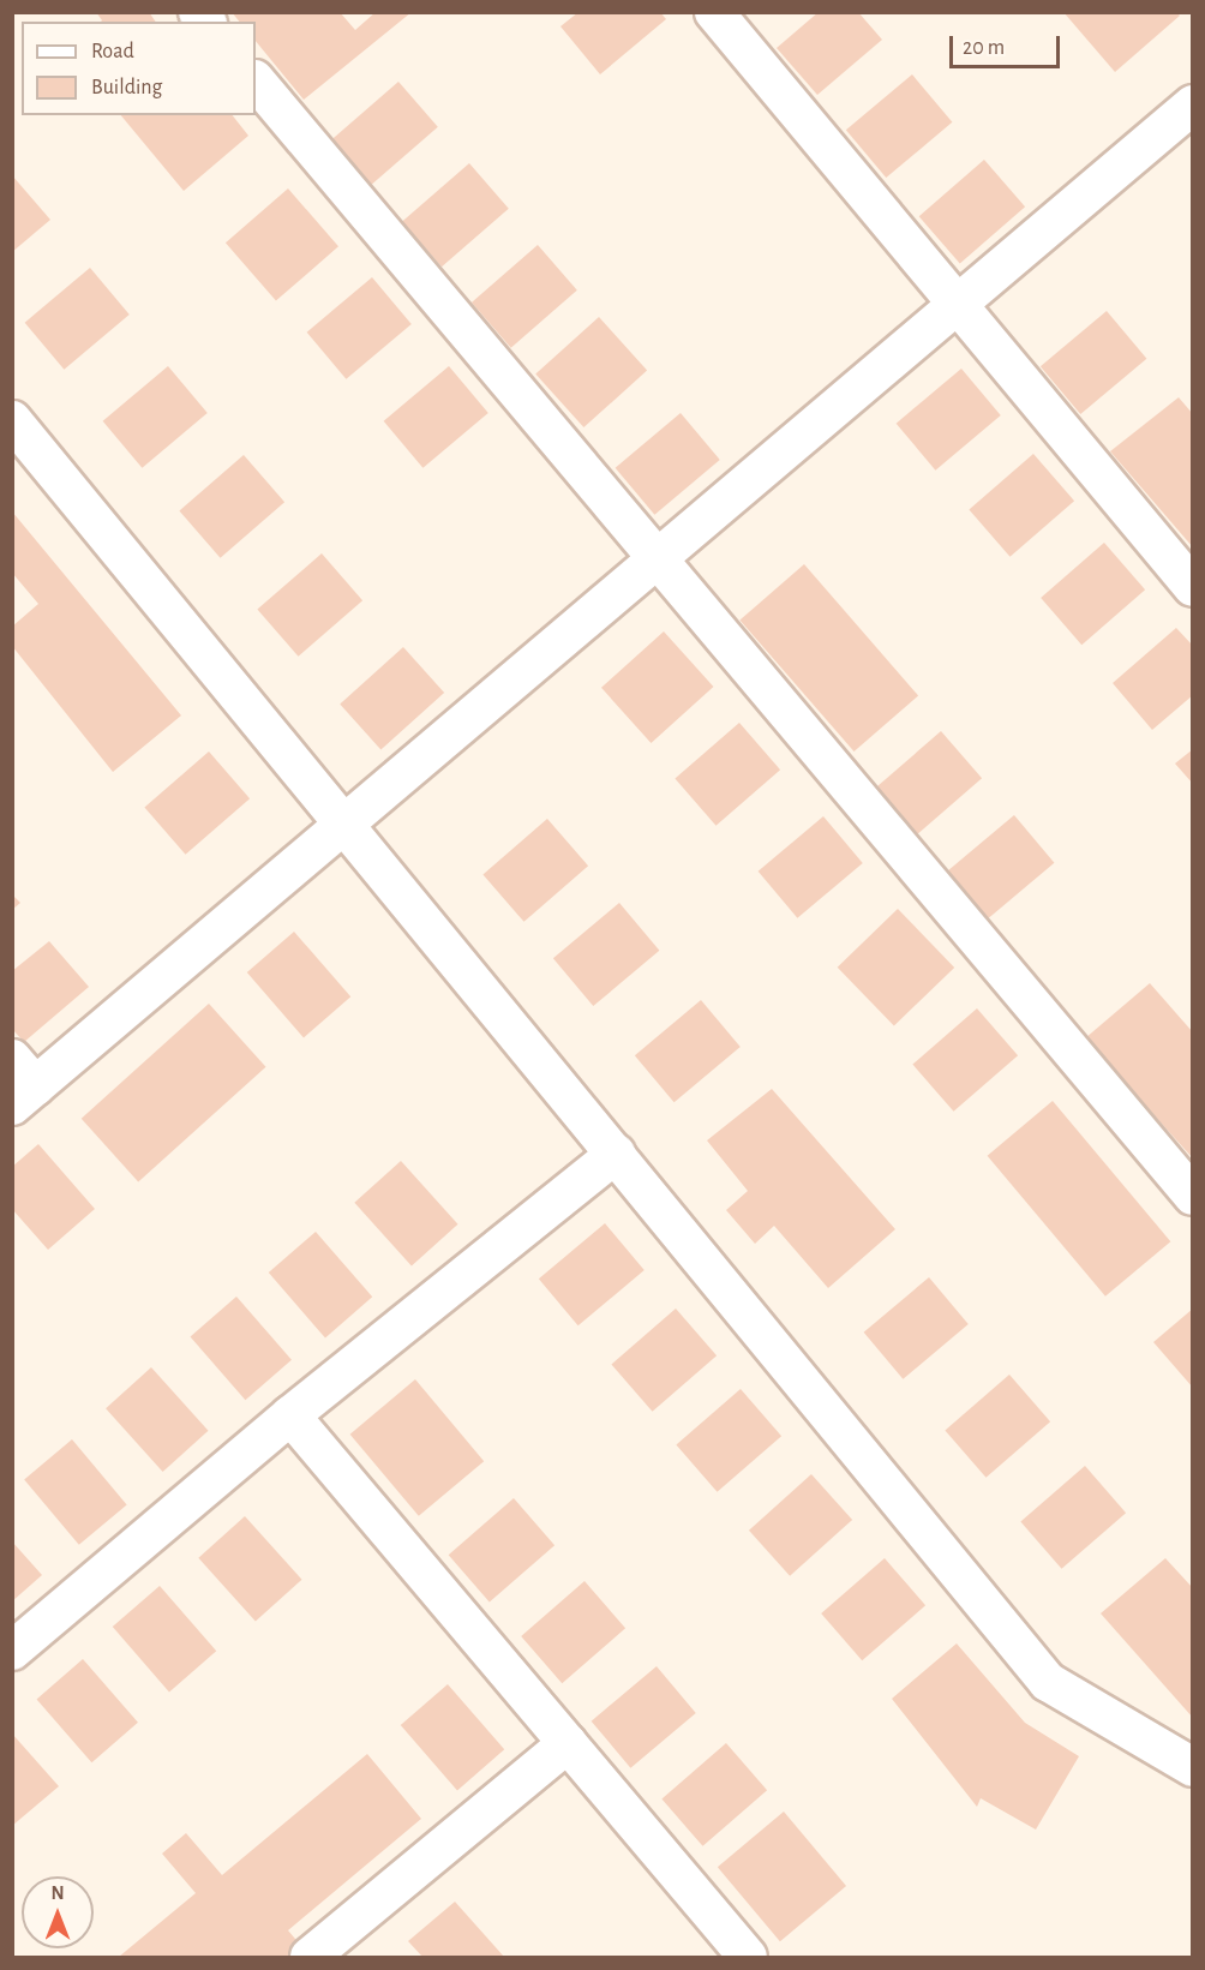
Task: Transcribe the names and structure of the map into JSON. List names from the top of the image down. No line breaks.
{"legend":["Road","Building"],"scale_bar":"20 m","north":"top"}
